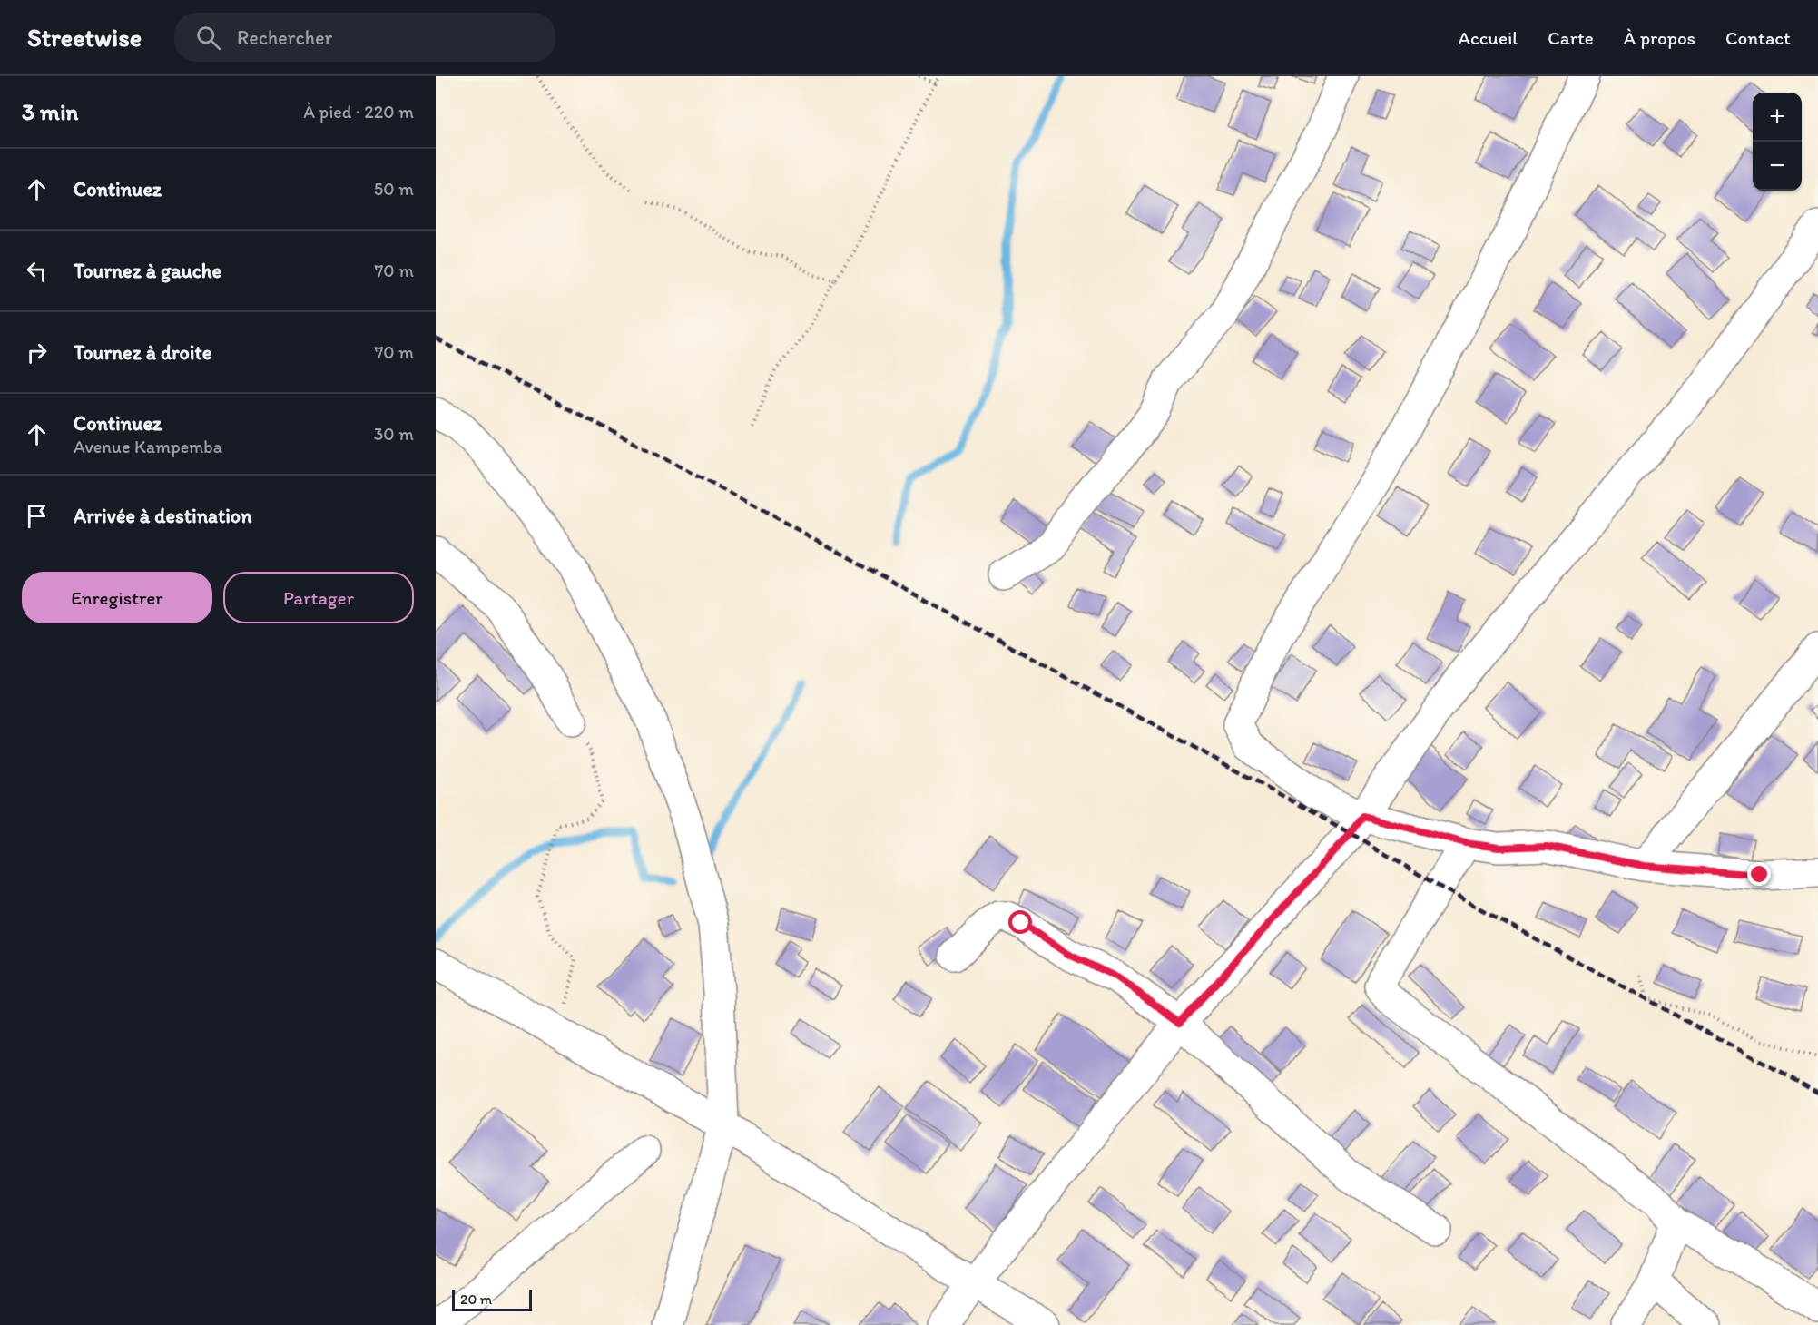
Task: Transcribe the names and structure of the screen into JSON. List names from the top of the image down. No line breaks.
{"scale_bar":"20 m","page":{"header":"Streetwise","search":"Rechercher","nav":["Accueil","Carte","À propos","Contact"],"heading":["3 min","À pied · 220 m"],"map_buttons":["+","−"],"list":[["Continuez","50 m"],["Tournez à gauche","70 m"],["Tournez à droite","70 m"],["Continuez","Avenue Kampemba","30 m"],"Arrivée à destination"],"buttons":["Enregistrer","Partager"],"scale":"20 m"}}
